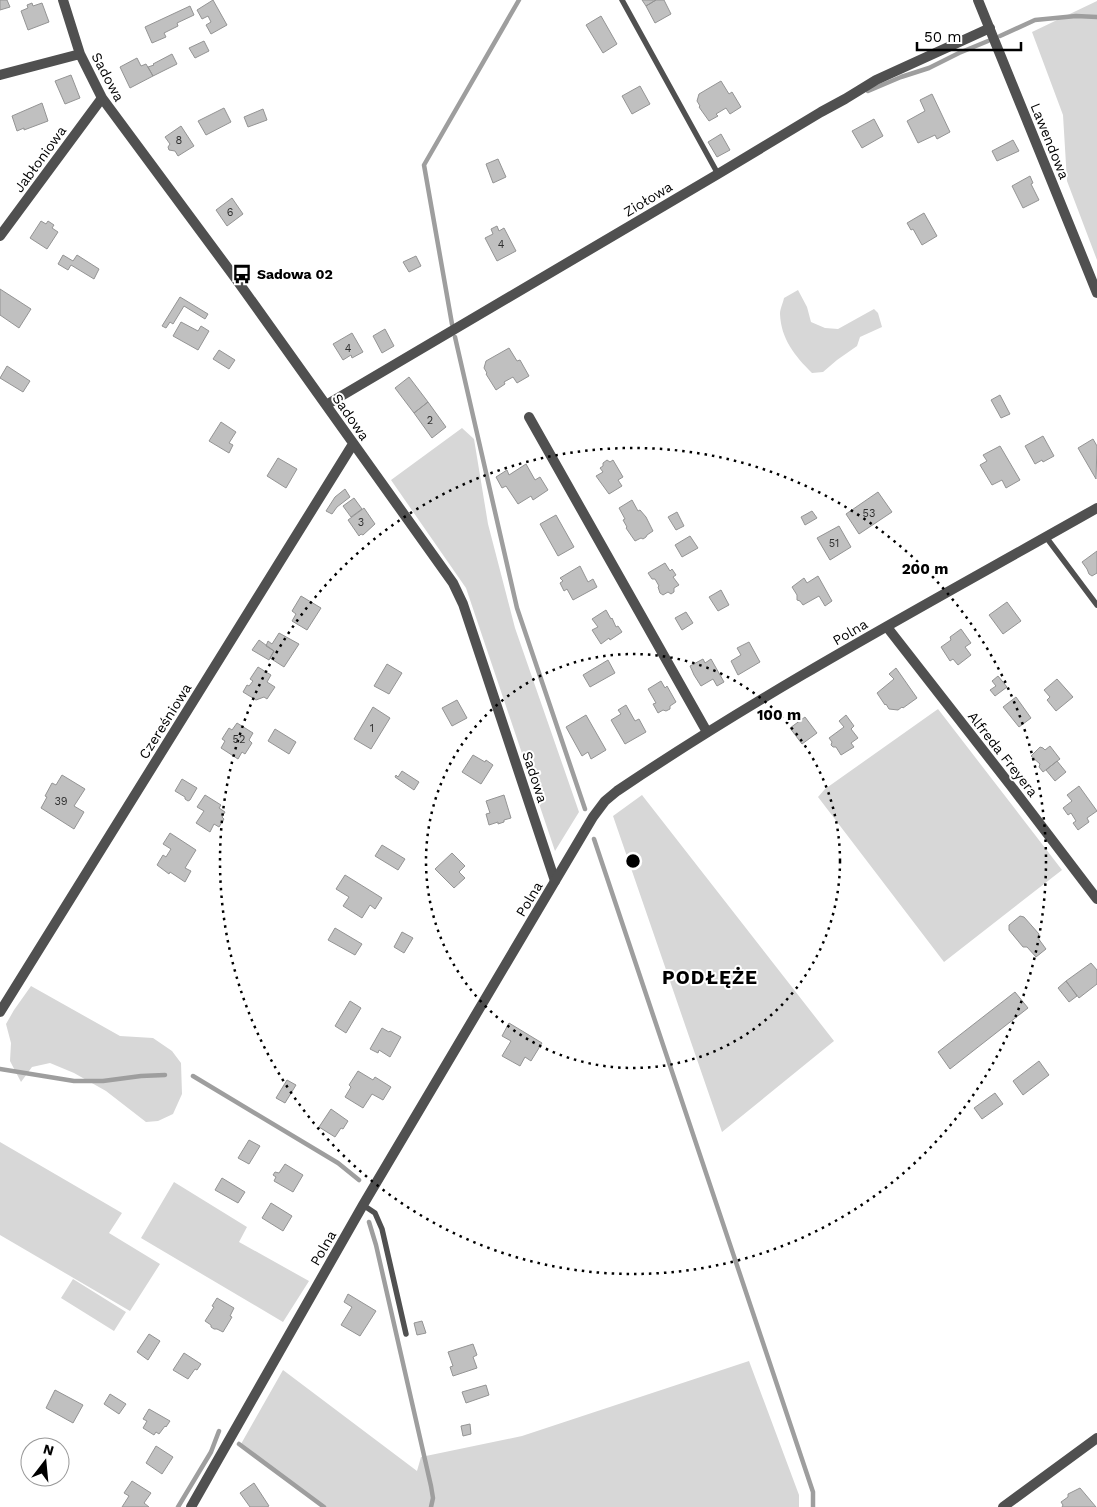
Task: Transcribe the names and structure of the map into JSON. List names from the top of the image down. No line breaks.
{"streets":{"street":["Sadowa","Lawendowa","Jabłoniowa","Ziołowa","Polna","Czereśniowa","Alfreda Freyera"]},"crossings":[["Sadowa","Jabłoniowa"],["Sadowa","Ziołowa"],["Sadowa","Polna"],["Sadowa","Czereśniowa"],["Lawendowa","Ziołowa"],["Polna","Alfreda Freyera"]],"districts":["PODŁĘŻE"],"places":{"bus stop":["Sadowa 02"]},"house_numbers":["8","6","4","4","2","53","3","51","1","52","39"],"scale_bar":"50 m","north":"top","rings":["200 m","100 m"]}
